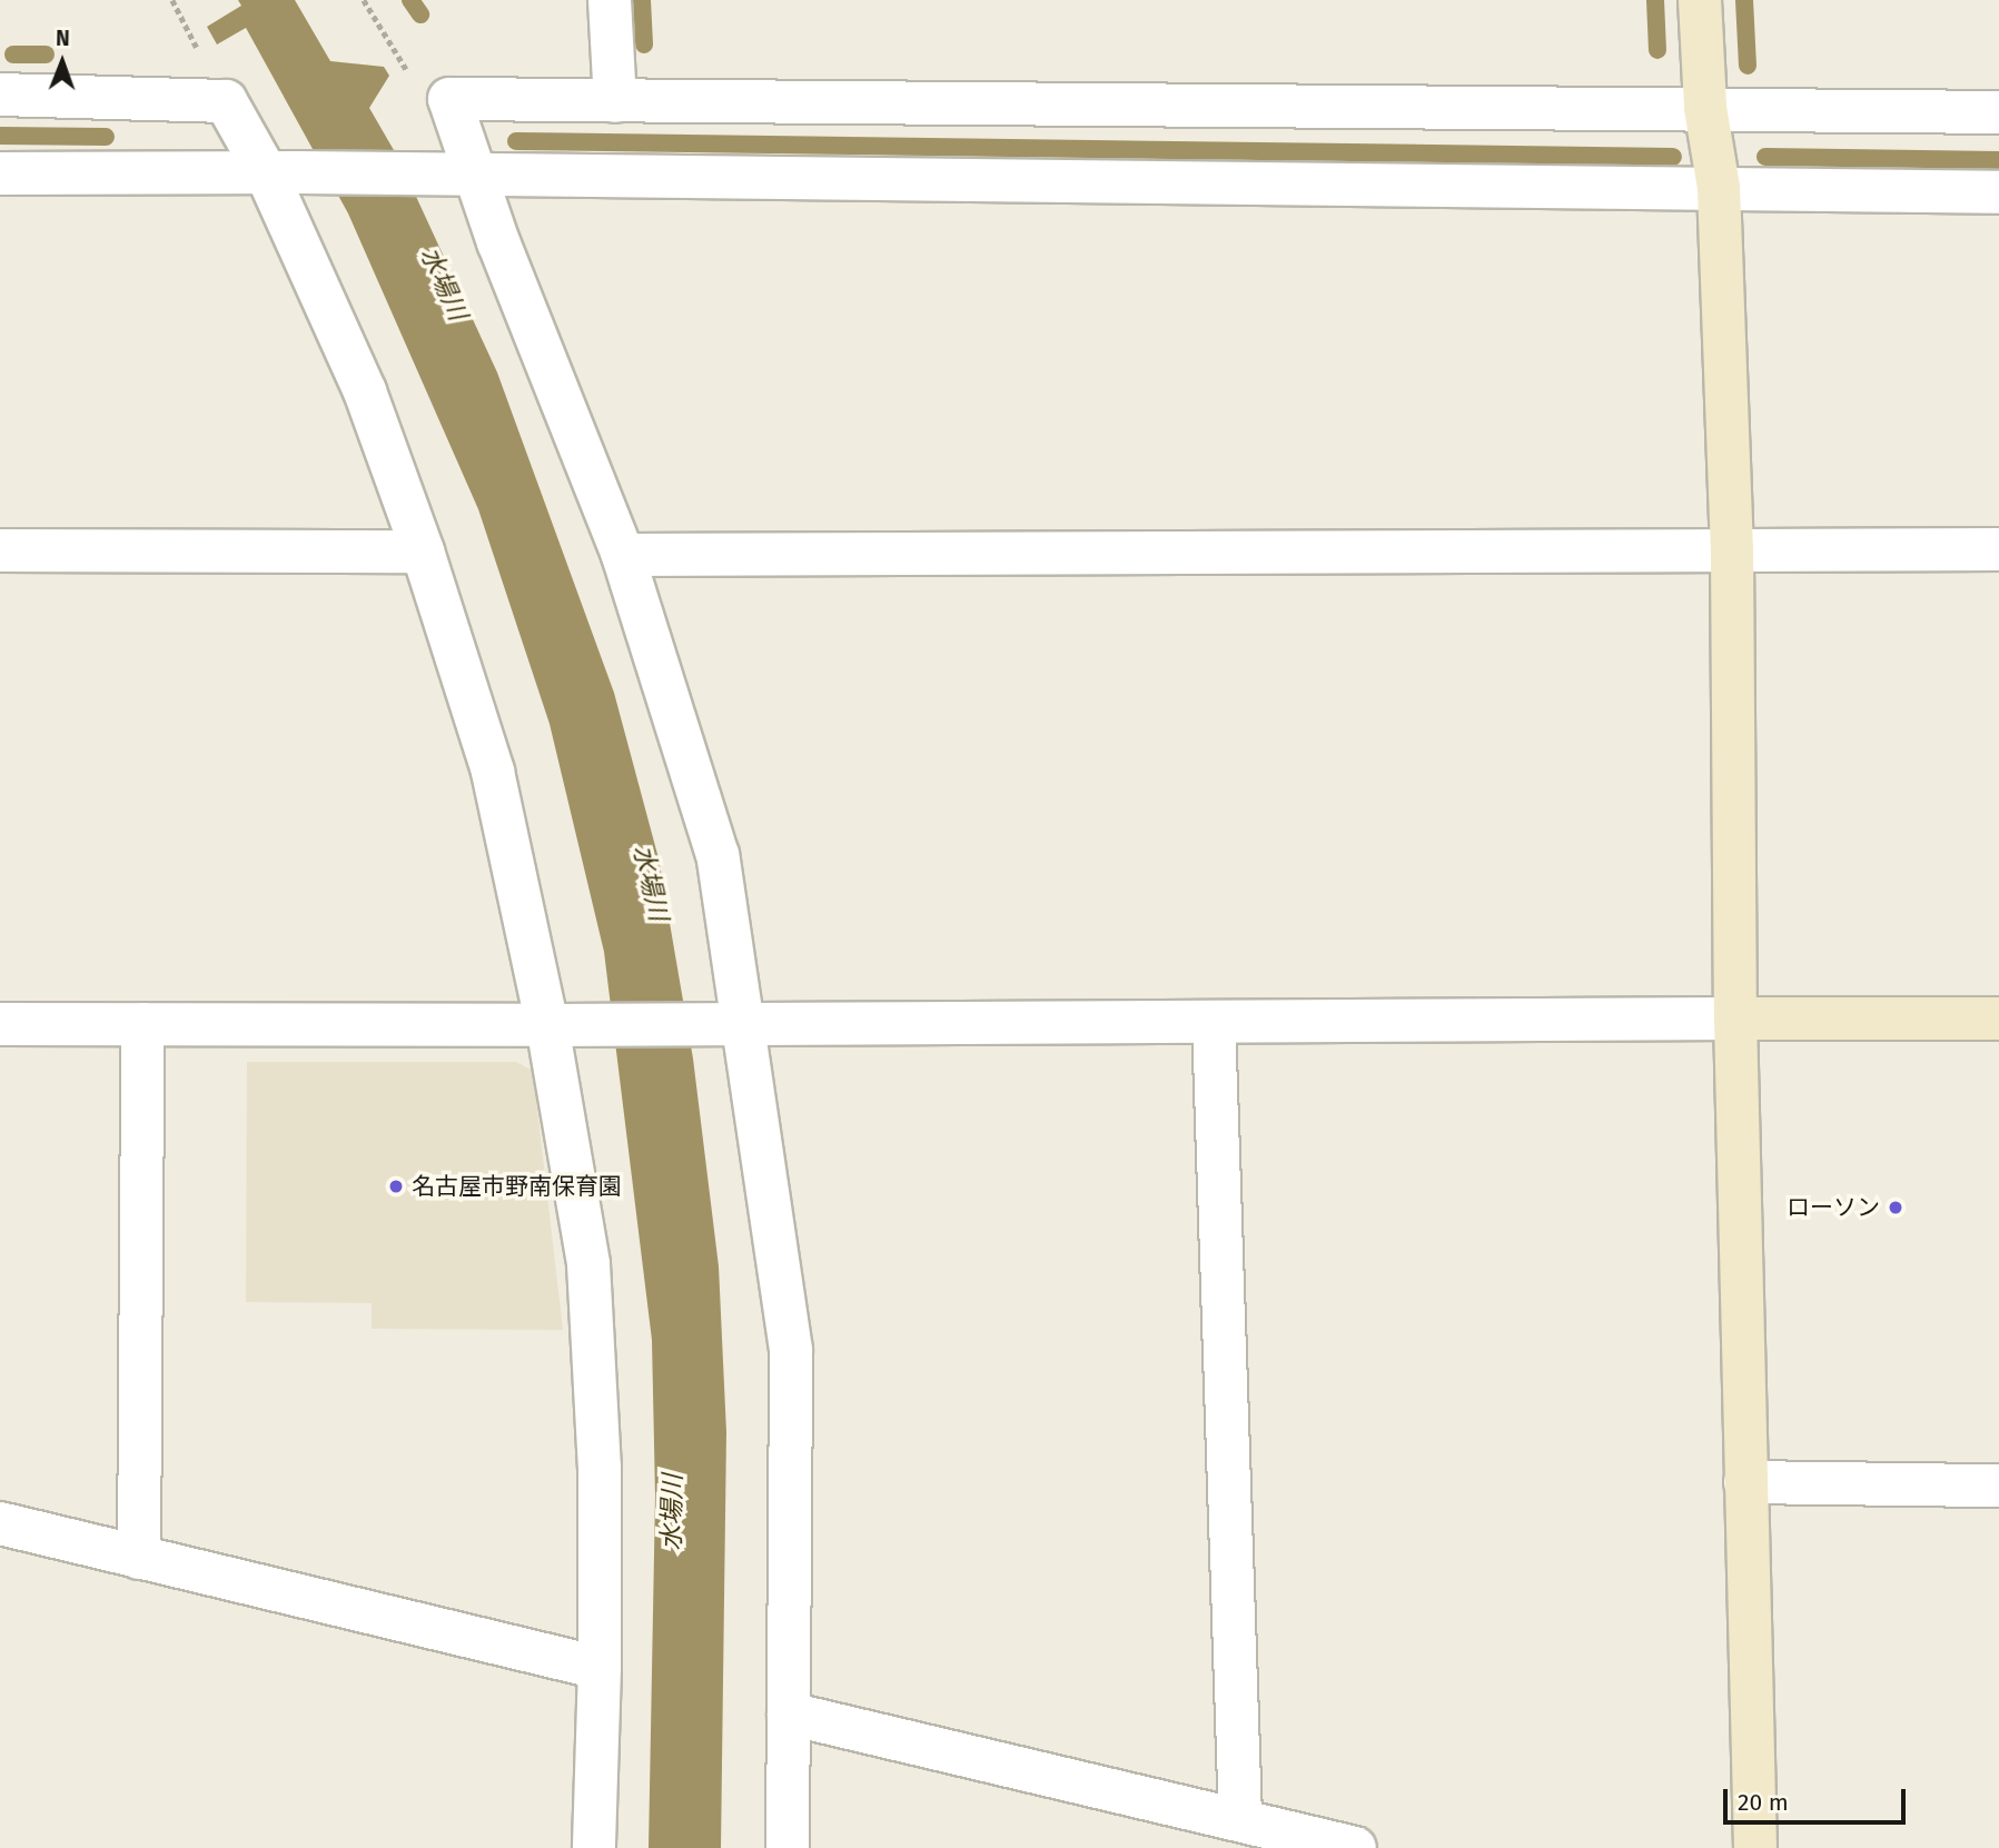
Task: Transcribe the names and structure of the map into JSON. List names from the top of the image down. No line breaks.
{"water":["水場川"],"places":["名古屋市野南保育園","ローソン"],"scale_bar":"20 m","north":"top"}
